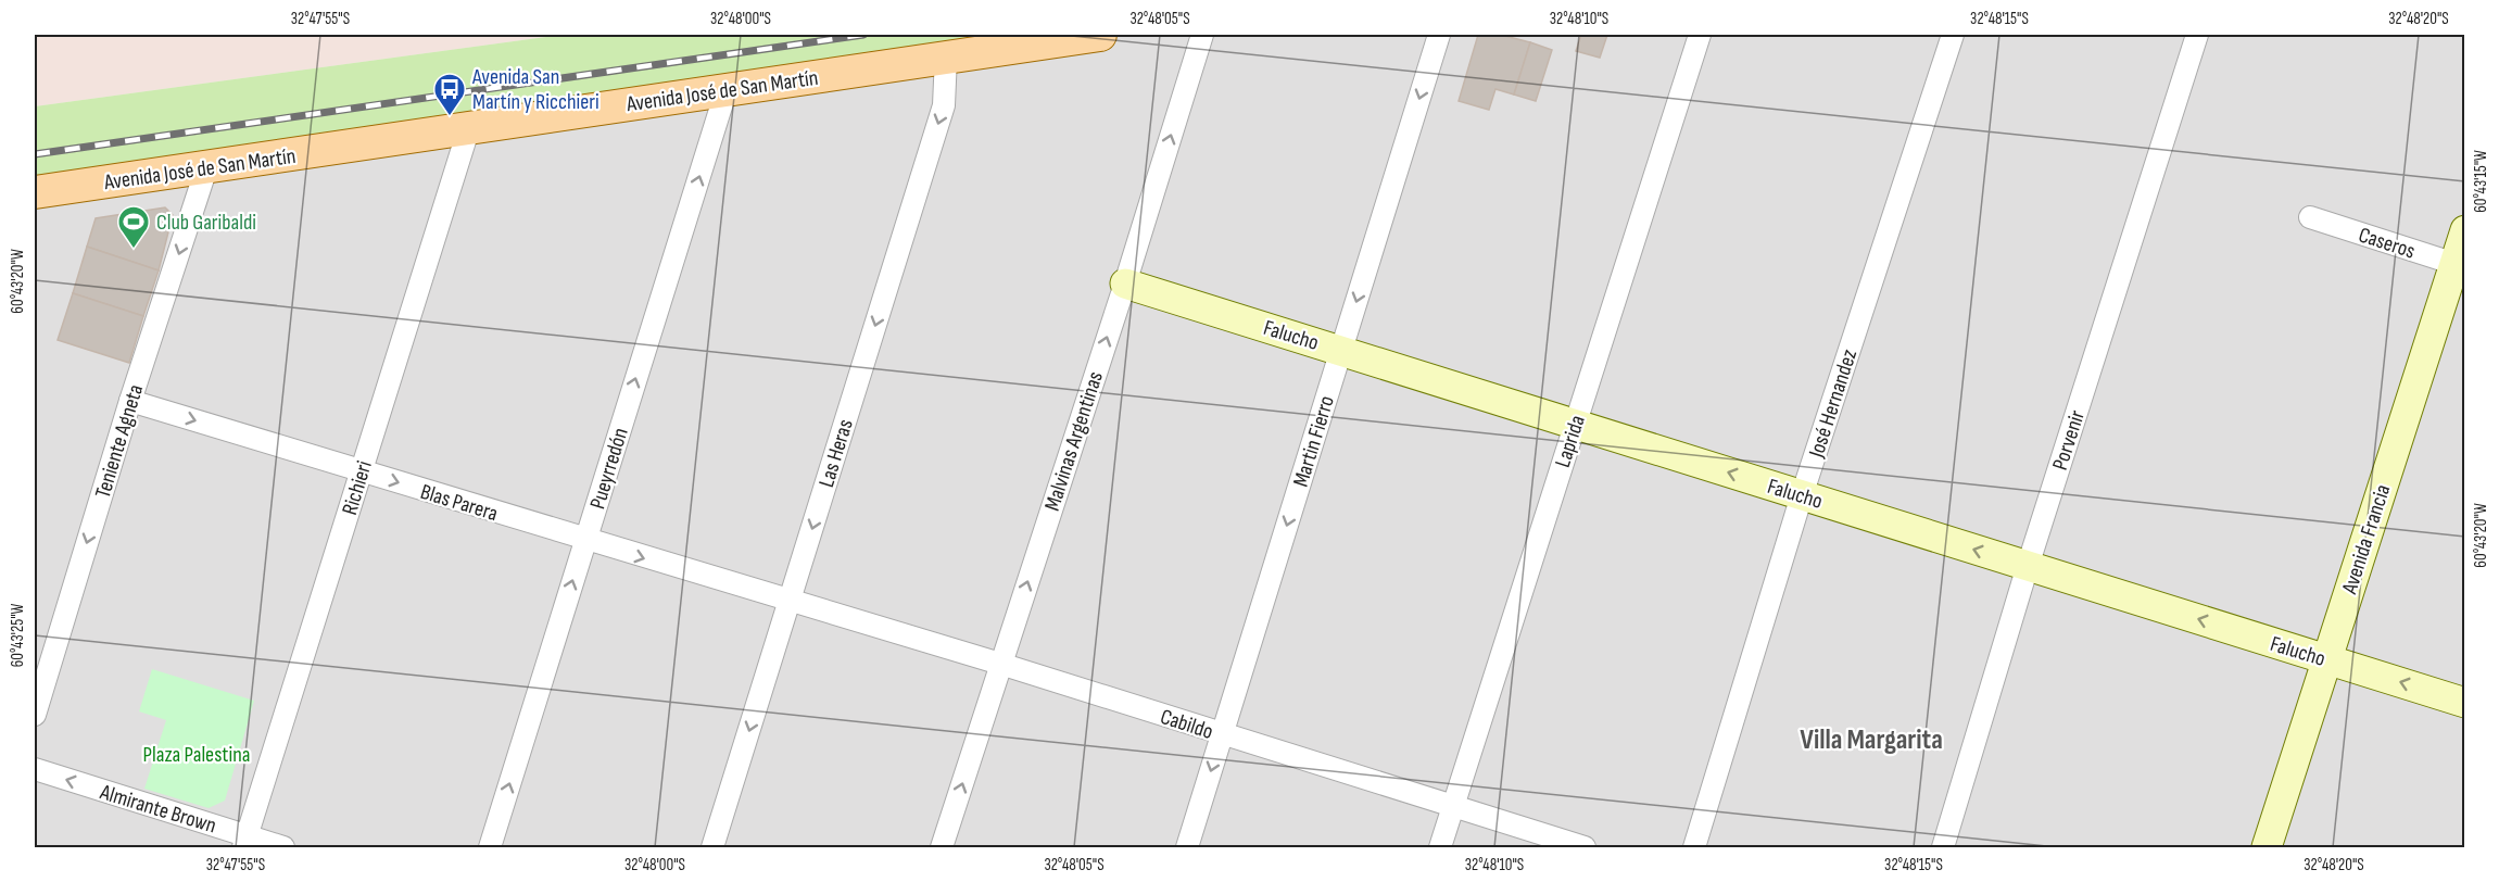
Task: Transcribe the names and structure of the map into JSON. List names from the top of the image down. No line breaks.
{"streets":{"main road":["Avenida José de San Martín"],"street":["Caseros","Falucho","José Hernandez","Porvenir","Teniente Agneta","Malvinas Argentinas","Martin Fierro","Laprida","Las Heras","Pueyrredón","Richieri","Blas Parera","Avenida Francia","Cabildo","Almirante Brown"]},"crossings":[["Avenida José de San Martín","Teniente Agneta"],["Avenida José de San Martín","Las Heras"],["Avenida José de San Martín","Pueyrredón"],["Avenida José de San Martín","Richieri"],["Caseros","Avenida Francia"],["Falucho","José Hernandez"],["Falucho","Porvenir"],["Falucho","Malvinas Argentinas"],["Falucho","Martin Fierro"],["Falucho","Laprida"],["Falucho","Avenida Francia"],["Teniente Agneta","Blas Parera"],["Malvinas Argentinas","Cabildo"],["Martin Fierro","Cabildo"],["Laprida","Cabildo"],["Las Heras","Blas Parera"],["Las Heras","Cabildo"],["Pueyrredón","Blas Parera"],["Richieri","Blas Parera"],["Richieri","Almirante Brown"],["Blas Parera","Cabildo"]],"one_way":["Falucho","Teniente Agneta","Malvinas Argentinas","Martin Fierro","Las Heras","Pueyrredón","Blas Parera","Almirante Brown"],"districts":["Villa Margarita"],"parks":["Plaza Palestina"],"places":{"bus stop":["Avenida San Martín y Ricchieri"],"sports":["Club Garibaldi"]},"coordinates":["32°47'55\"S","32°48'00\"S","32°48'05\"S","32°48'10\"S","32°48'15\"S","32°48'20\"S","60°43'15\"W","60°43'20\"W","60°43'25\"W"]}
